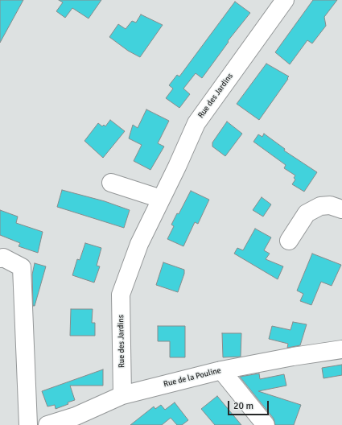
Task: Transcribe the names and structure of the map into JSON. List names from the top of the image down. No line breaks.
{"streets":{"street":["Rue des Jardins","Rue de la Pouline"]},"crossings":[["Rue des Jardins","Rue de la Pouline"]],"scale_bar":"20 m"}
